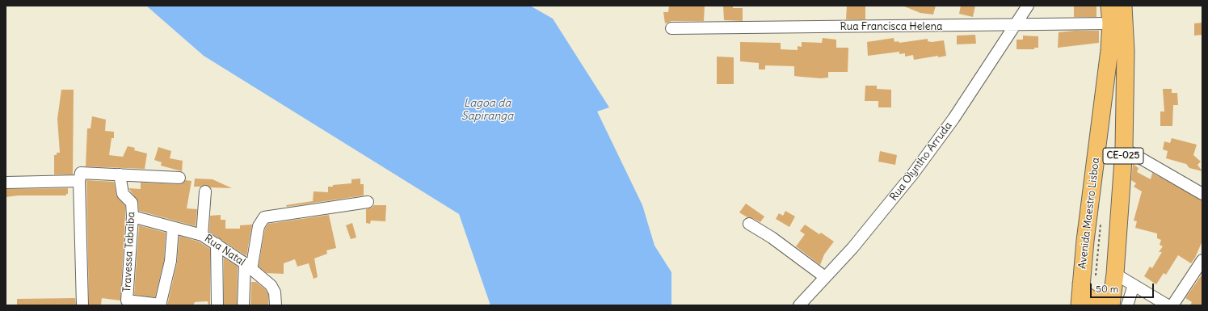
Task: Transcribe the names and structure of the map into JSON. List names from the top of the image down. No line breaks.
{"streets":{"highway":["CE-025","Avenida Maestro Lisboa"],"street":["Rua Francisca Helena","Rua Olyntho Arruda","Rua Natal","Travessa Tabaíba"]},"crossings":[["Rua Francisca Helena","Rua Olyntho Arruda"],["Rua Francisca Helena","Avenida Maestro Lisboa"],["Rua Natal","Travessa Tabaíba"]],"water":["Lagoa da Sapiranga"],"scale_bar":"50 m"}
